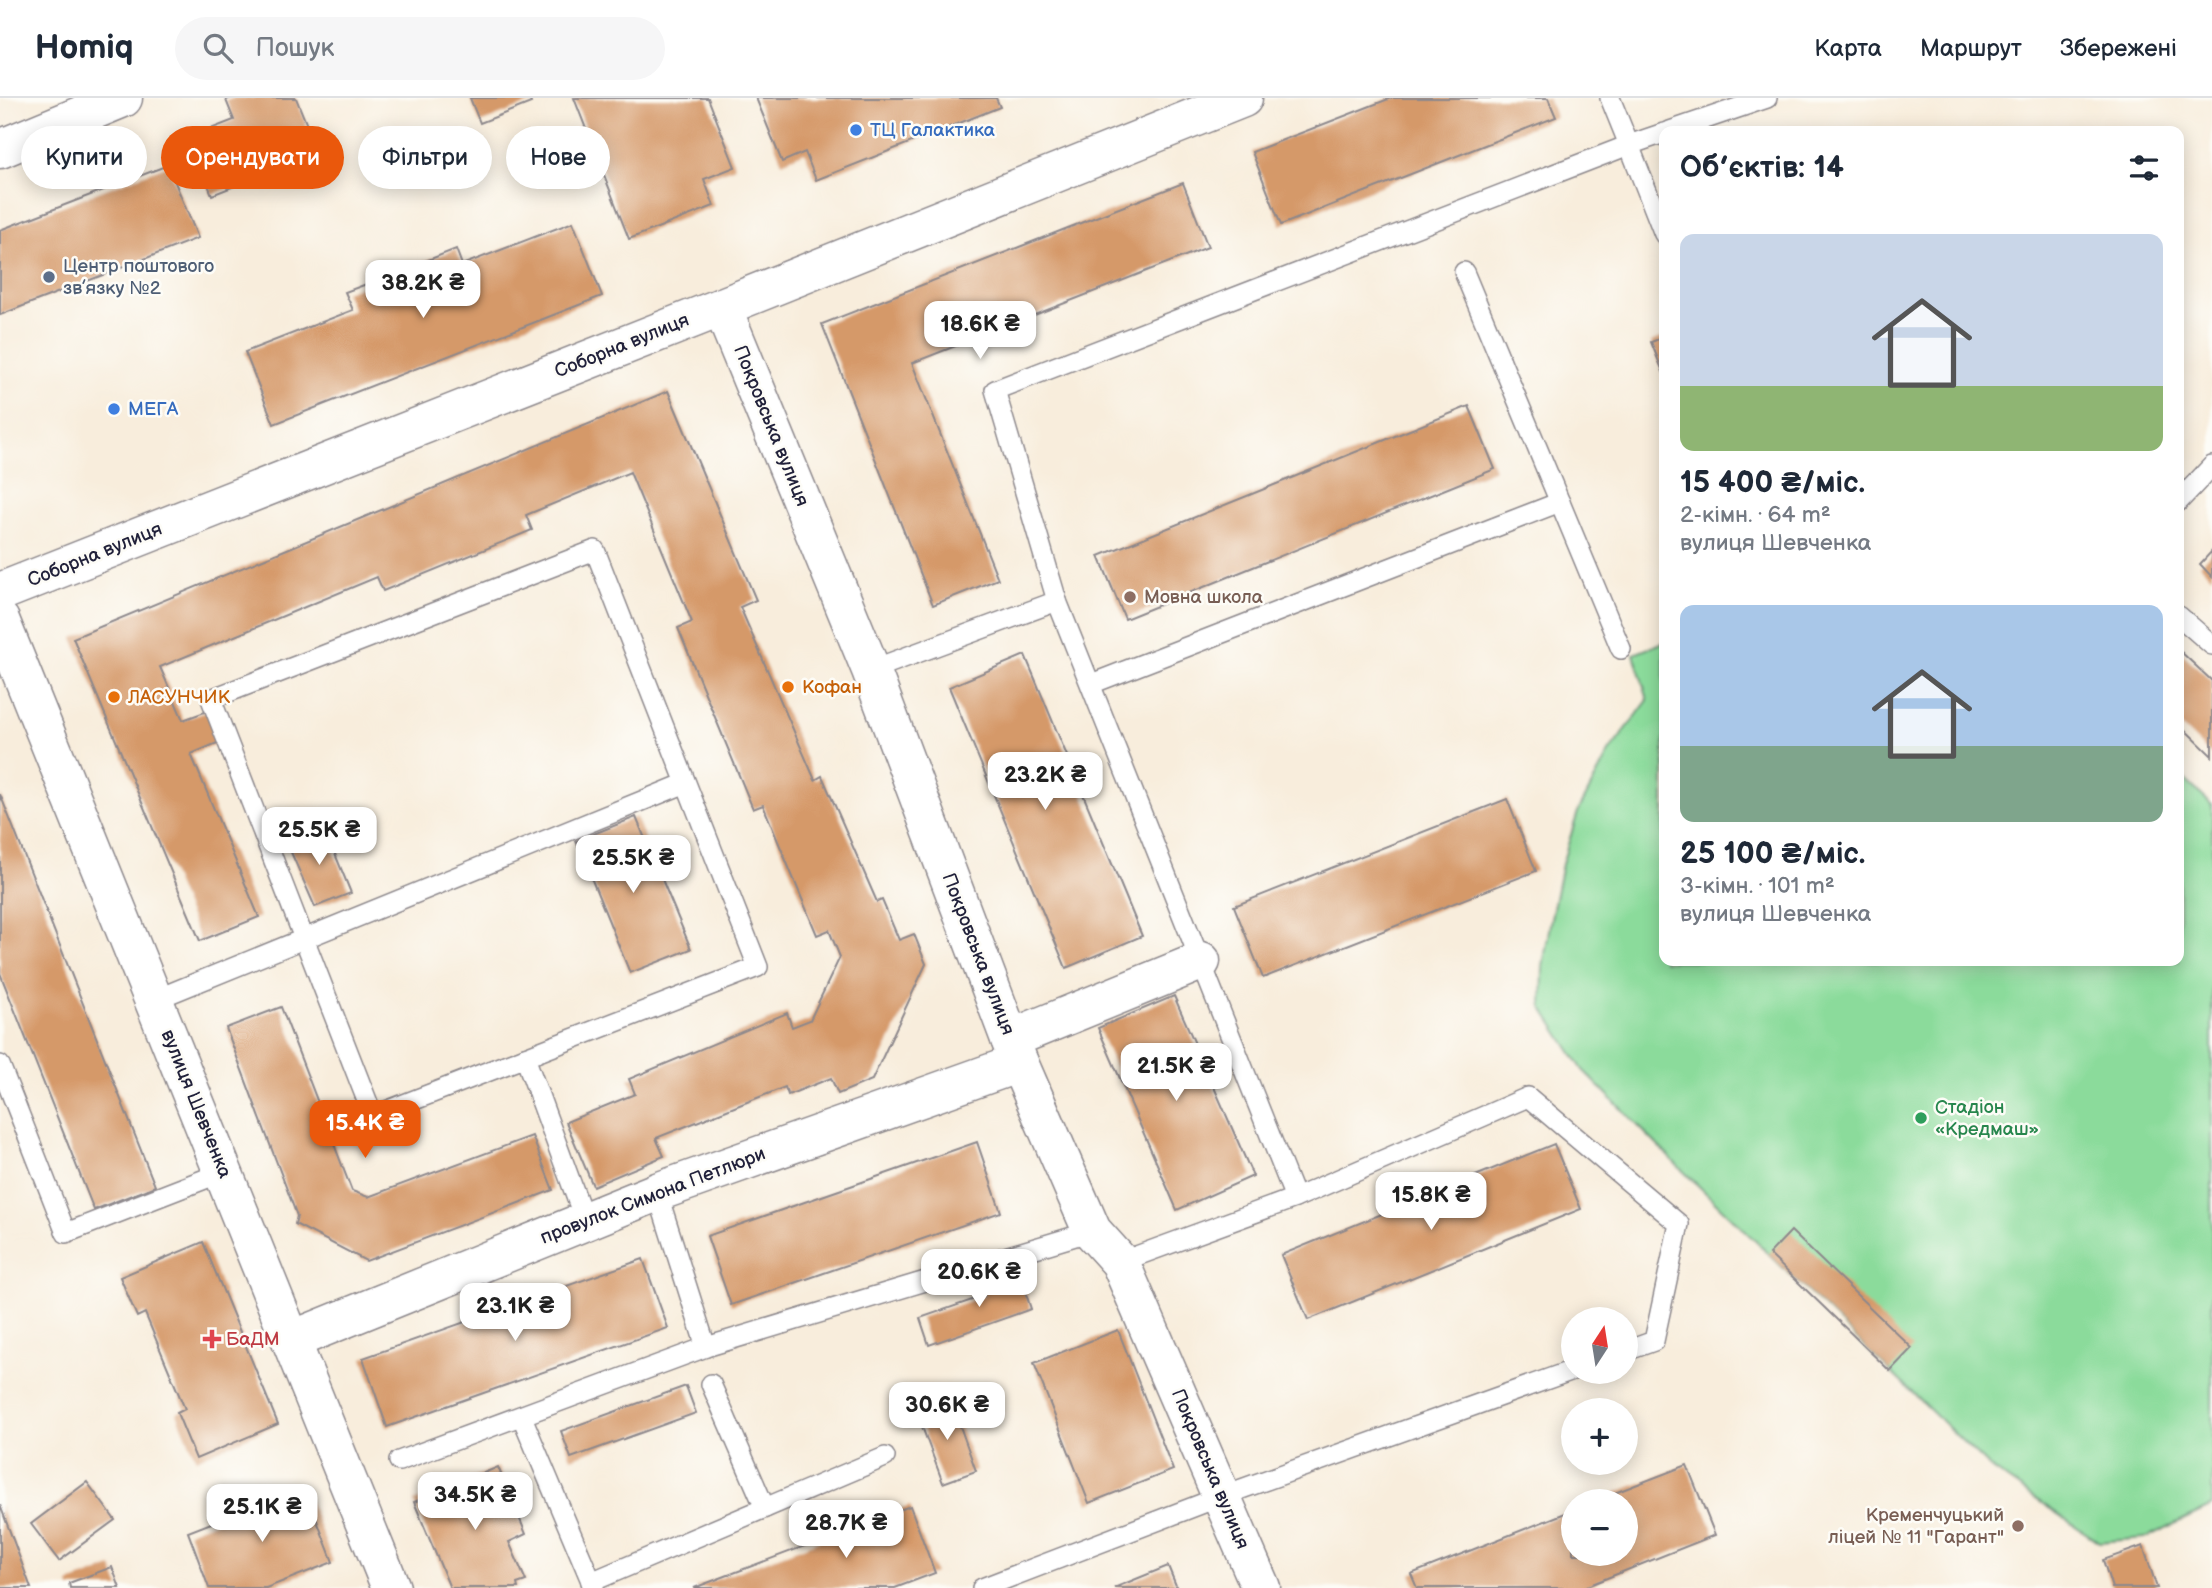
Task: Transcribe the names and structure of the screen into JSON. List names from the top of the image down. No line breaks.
{"streets":{"street":["Соборна вулиця","Покровська вулиця","вулиця Шевченка","провулок Симона Петлюри"]},"crossings":[["Соборна вулиця","Покровська вулиця"],["Покровська вулиця","провулок Симона Петлюри"],["вулиця Шевченка","провулок Симона Петлюри"]],"places":{"other":["ТЦ Галактика","Центр поштового зв’язку №2","МЕГА","Мовна школа","Кофан","ЛАСУНЧИК","Стадіон «Кредмаш»","Кременчуцький ліцей № 11 \"Гарант\""],"health":["БаДМ"]},"north":"top","page":{"header":"Homiq","search":"Пошук","nav":["Карта","Маршрут","Збережені"],"chip":["Купити","Орендувати","Фільтри","Нове"],"heading":"Об’єктів: 14","list":[{"name":"15 400 ₴/міс.","note":"2-кімн. · 64 m² · вулиця Шевченка"},{"name":"25 100 ₴/міс.","note":"3-кімн. · 101 m² · вулиця Шевченка"}],"price":["38.2K ₴","18.6K ₴","23.2K ₴","25.5K ₴","25.5K ₴","21.5K ₴","15.4K ₴","15.8K ₴","20.6K ₴","23.1K ₴","30.6K ₴","34.5K ₴","25.1K ₴","28.7K ₴"],"map_buttons":["+","−"]}}
